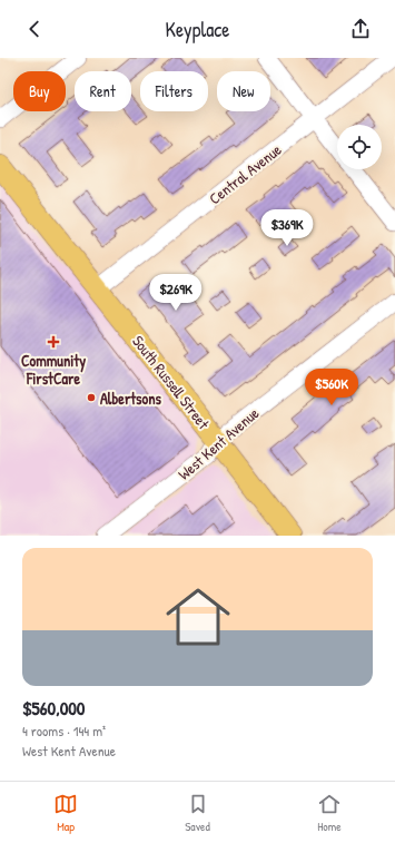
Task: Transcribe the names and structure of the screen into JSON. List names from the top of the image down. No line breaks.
{"streets":{"main road":["South Russell Street"],"street":["Central Avenue","West Kent Avenue"]},"crossings":[["Central Avenue","South Russell Street"],["South Russell Street","West Kent Avenue"]],"places":{"health":["Community FirstCare"],"other":["Albertsons"]},"page":{"header":"Keyplace","chip":["Buy","Rent","Filters","New"],"price":["$369K","$269K","$560K"],"list":[{"name":"$560,000","note":"4 rooms · 144 m² · West Kent Avenue"}],"tabs":["Map","Saved","Home"]}}
